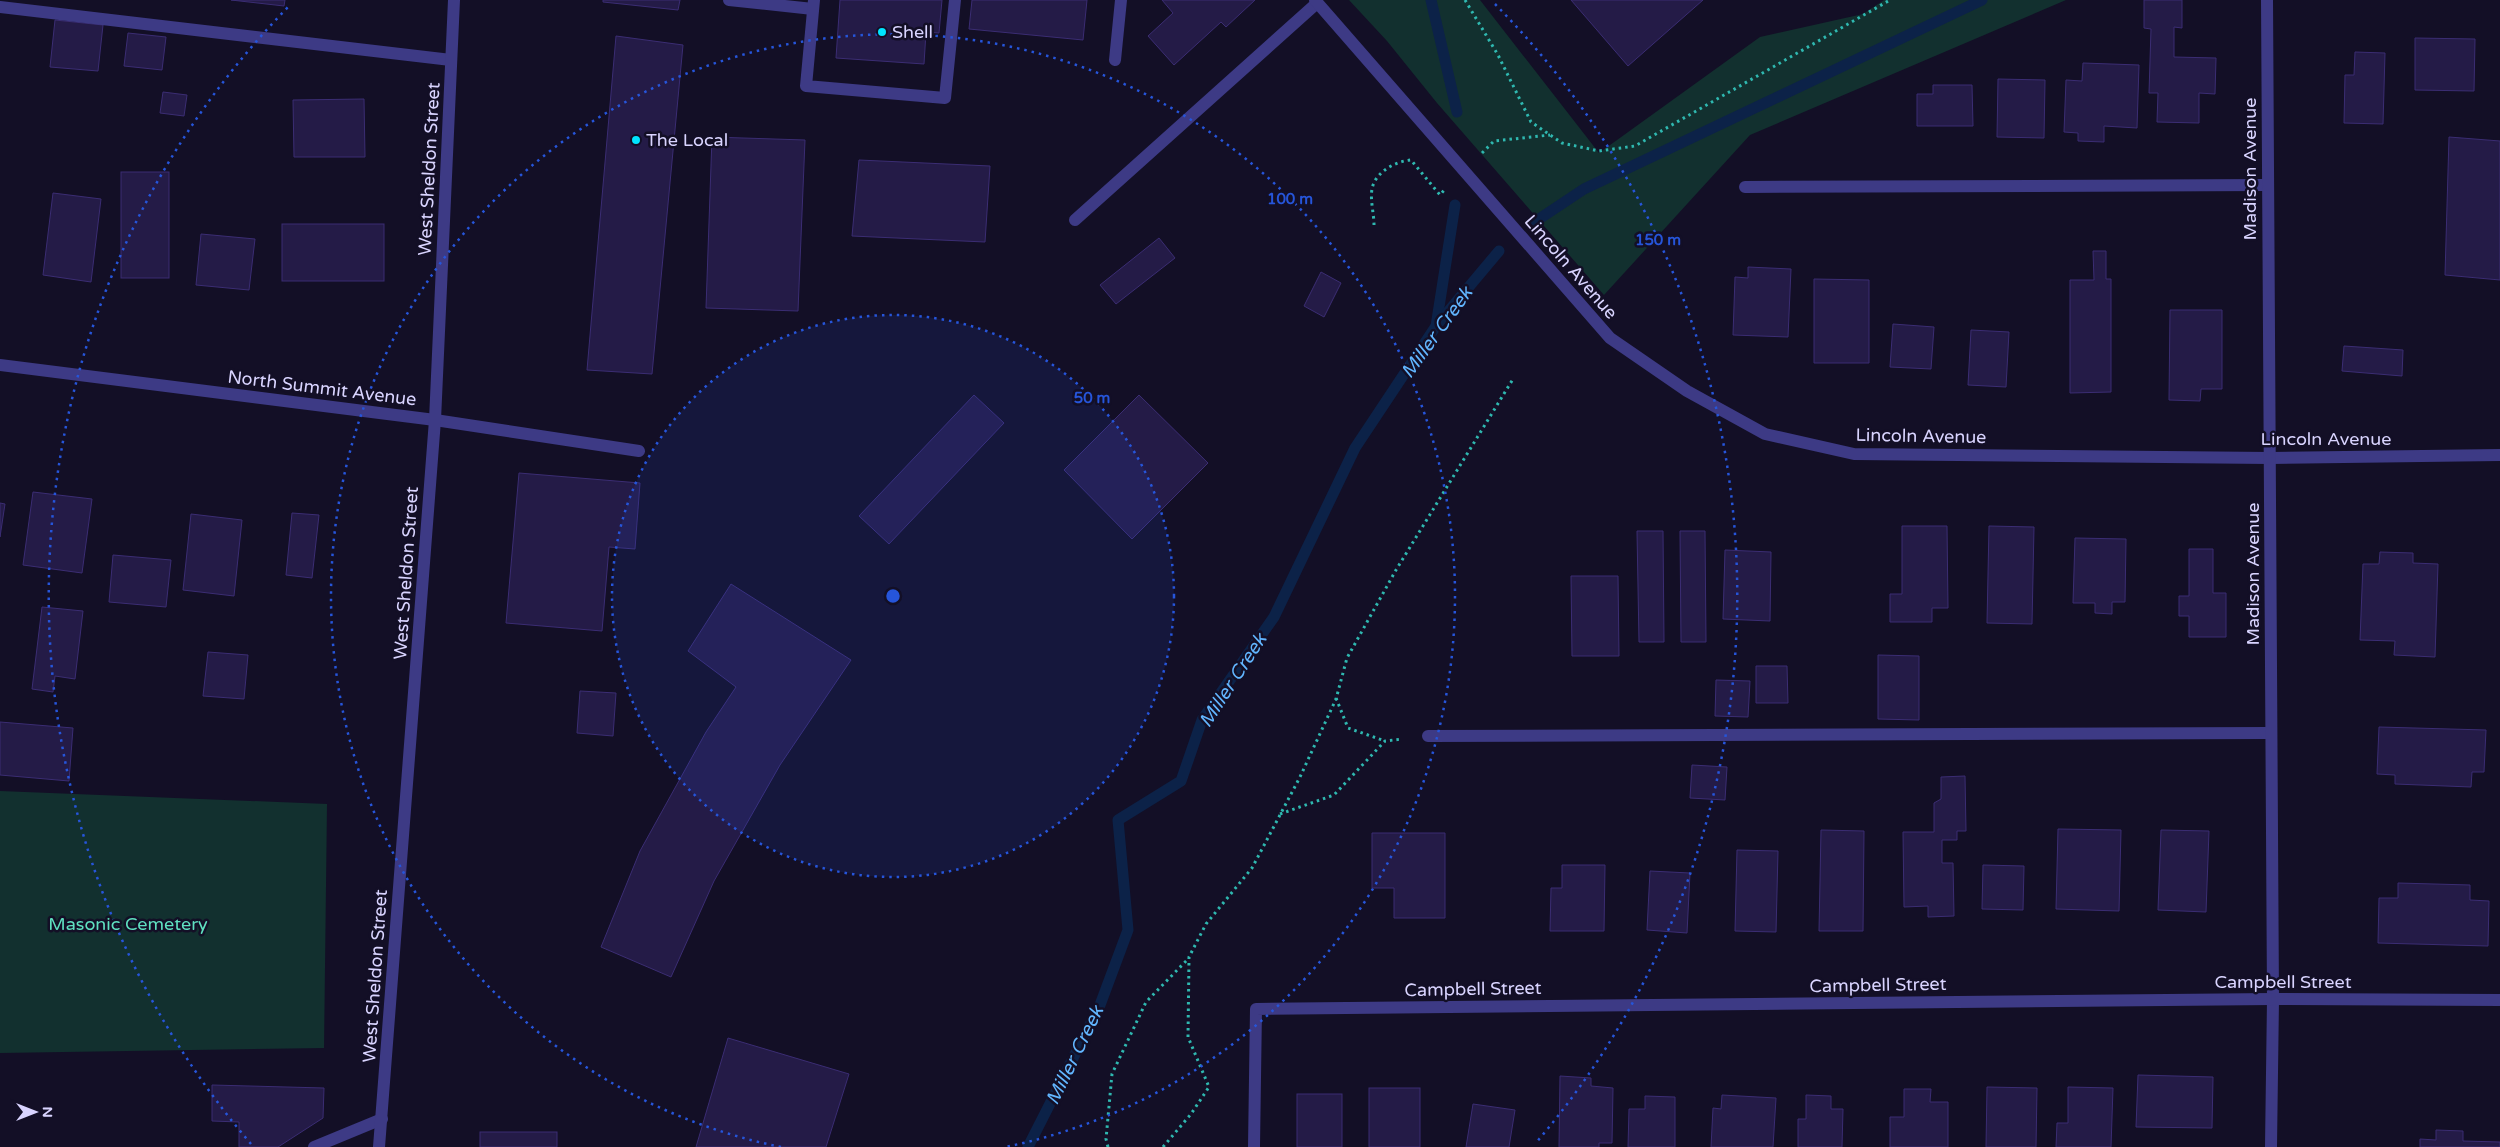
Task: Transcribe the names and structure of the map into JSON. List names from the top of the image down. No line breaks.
{"streets":{"street":["West Sheldon Street","Madison Avenue","Lincoln Avenue","North Summit Avenue","Campbell Street"]},"crossings":[["West Sheldon Street","North Summit Avenue"],["Madison Avenue","Lincoln Avenue"],["Madison Avenue","Campbell Street"]],"water":["Miller Creek"],"parks":["Masonic Cemetery"],"places":["Shell","The Local"],"north":"right","rings":["100 m","150 m","50 m"]}
